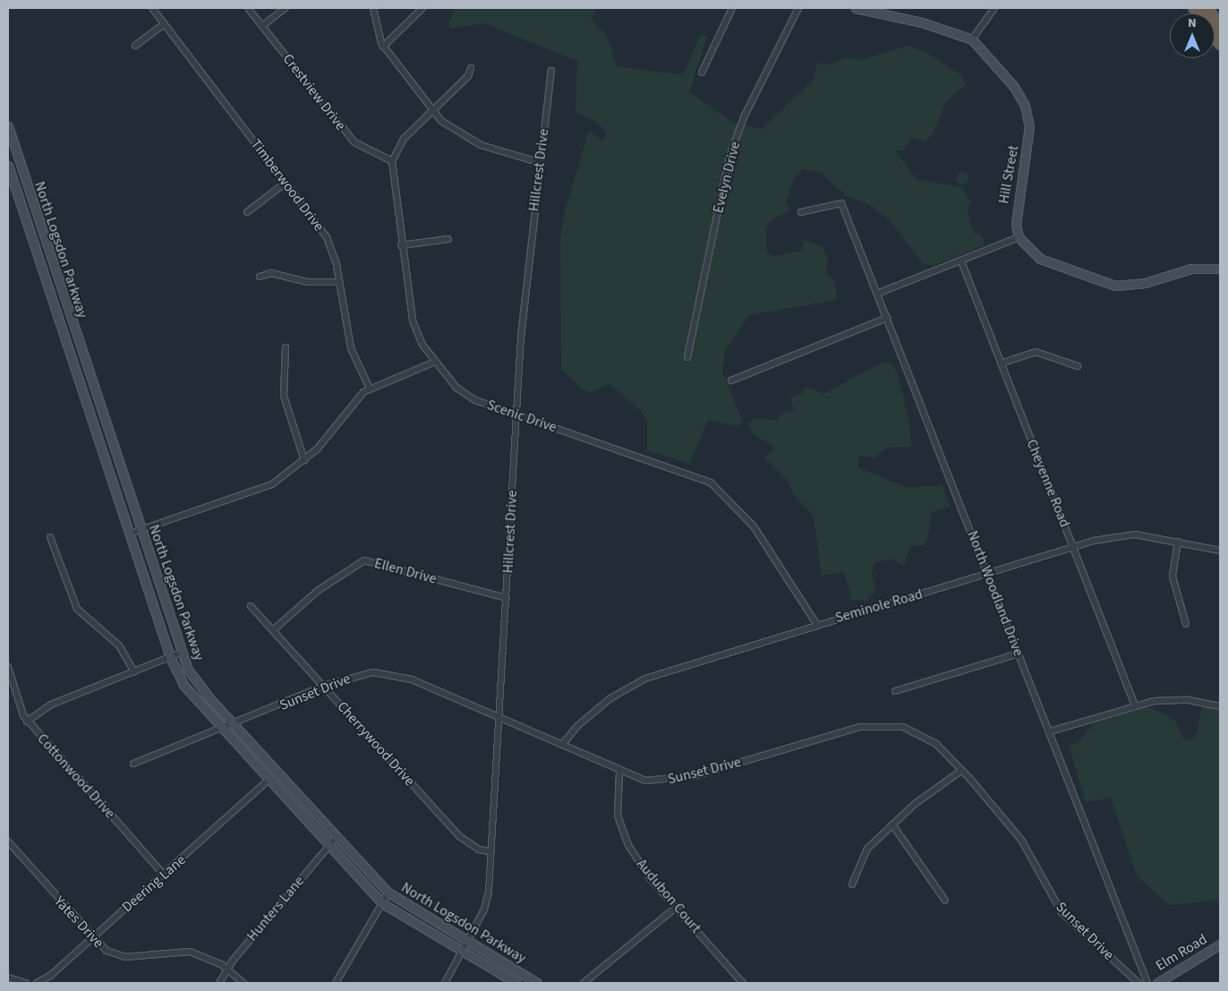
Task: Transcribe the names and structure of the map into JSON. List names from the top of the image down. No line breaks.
{"streets":{"main road":["Hill Street","North Logsdon Parkway","Elm Road"],"street":["Crestview Drive","Hillcrest Drive","Evelyn Drive","Timberwood Drive","Scenic Drive","Cheyenne Road","Ellen Drive","North Woodland Drive","Seminole Road","Sunset Drive","Cherrywood Drive","Cottonwood Drive","Deering Lane","Audubon Court","Hunters Lane","Yates Drive"]},"crossings":[["Crestview Drive","Scenic Drive"],["Hillcrest Drive","North Logsdon Parkway"],["Hillcrest Drive","Scenic Drive"],["Hillcrest Drive","Ellen Drive"],["Hillcrest Drive","Sunset Drive"],["Hillcrest Drive","Cherrywood Drive"],["North Logsdon Parkway","Sunset Drive"],["North Logsdon Parkway","Deering Lane"],["North Logsdon Parkway","Hunters Lane"],["Scenic Drive","Seminole Road"],["Cheyenne Road","Seminole Road"],["Ellen Drive","Cherrywood Drive"],["North Woodland Drive","Seminole Road"],["Seminole Road","Sunset Drive"],["Sunset Drive","Cherrywood Drive"],["Sunset Drive","Audubon Court"],["Cottonwood Drive","Deering Lane"],["Deering Lane","Yates Drive"],["Hunters Lane","Yates Drive"]],"north":"top"}
